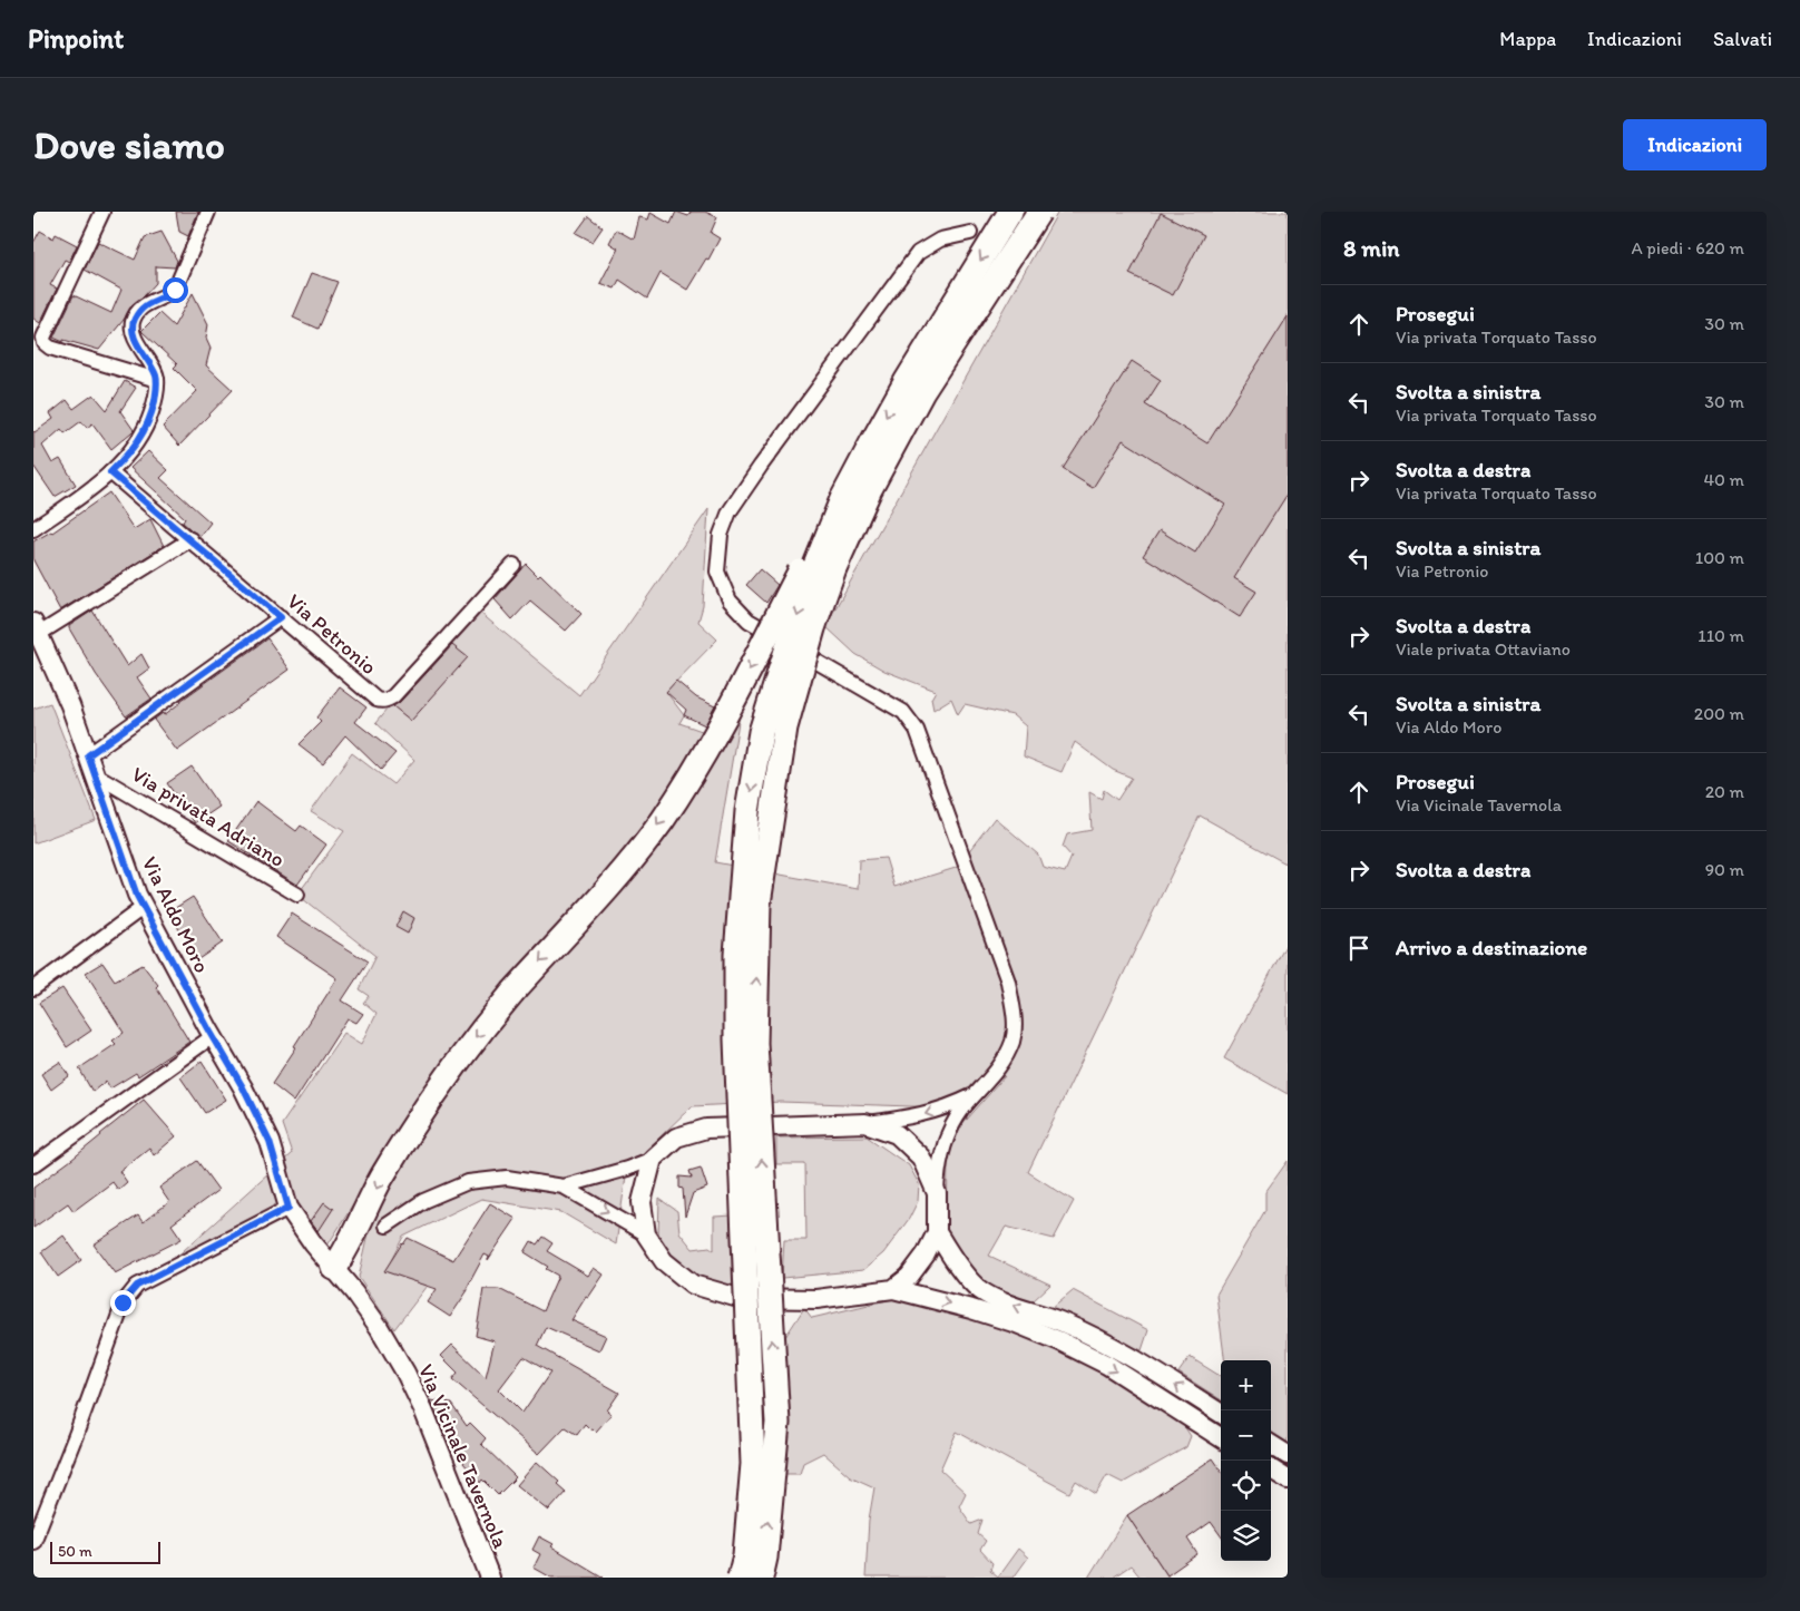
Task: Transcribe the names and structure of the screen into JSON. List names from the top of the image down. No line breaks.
{"streets":{"street":["Via Petronio","Via privata Adriano","Via Aldo Moro","Via Vicinale Tavernola"]},"crossings":[["Via privata Adriano","Via Aldo Moro"],["Via Aldo Moro","Via Vicinale Tavernola"]],"scale_bar":"50 m","page":{"header":"Pinpoint","nav":["Mappa","Indicazioni","Salvati"],"buttons":"Indicazioni","title":"Dove siamo","heading":["8 min","A piedi · 620 m"],"list":[["Prosegui","Via privata Torquato Tasso","30 m"],["Svolta a sinistra","Via privata Torquato Tasso","30 m"],["Svolta a destra","Via privata Torquato Tasso","40 m"],["Svolta a sinistra","Via Petronio","100 m"],["Svolta a destra","Viale privata Ottaviano","110 m"],["Svolta a sinistra","Via Aldo Moro","200 m"],["Prosegui","Via Vicinale Tavernola","20 m"],["Svolta a destra","90 m"],"Arrivo a destinazione"],"map_buttons":["+","−"],"scale":"50 m"}}
